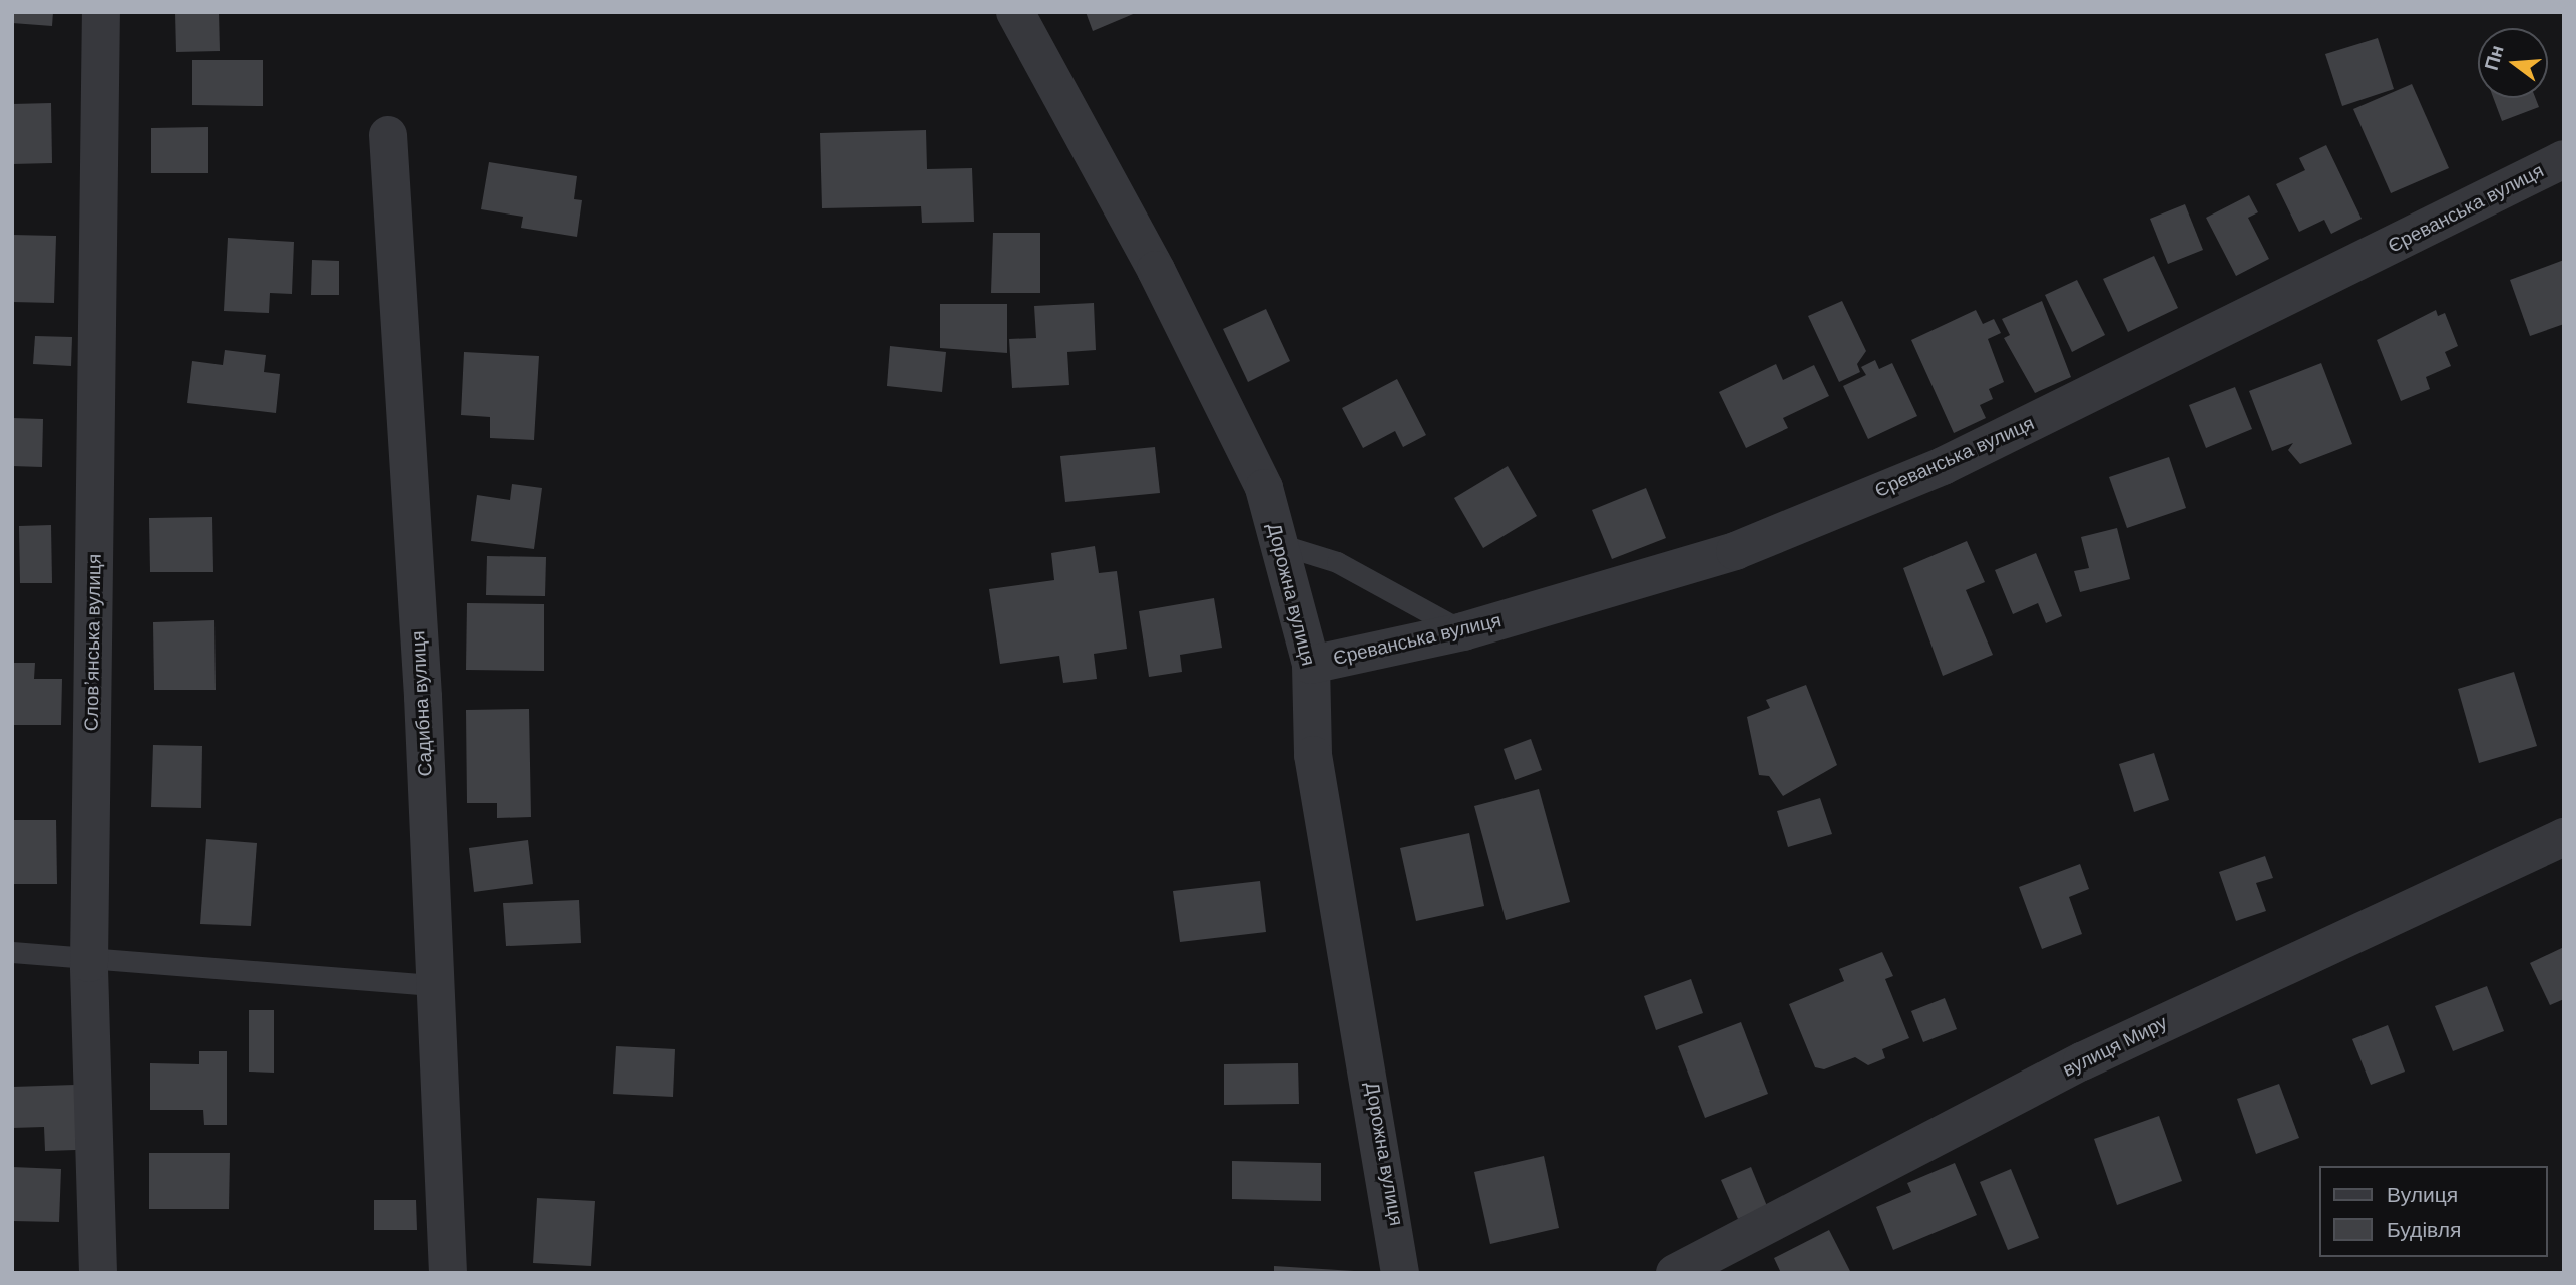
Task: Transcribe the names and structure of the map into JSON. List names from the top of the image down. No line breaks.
{"streets":{"street":["Єреванська вулиця","Дорожна вулиця","Словʼянська вулиця","Садибна вулиця","вулиця Миру"]},"crossings":[["Єреванська вулиця","Дорожна вулиця"]],"legend":["Вулиця","Будівля"],"north":"left"}
